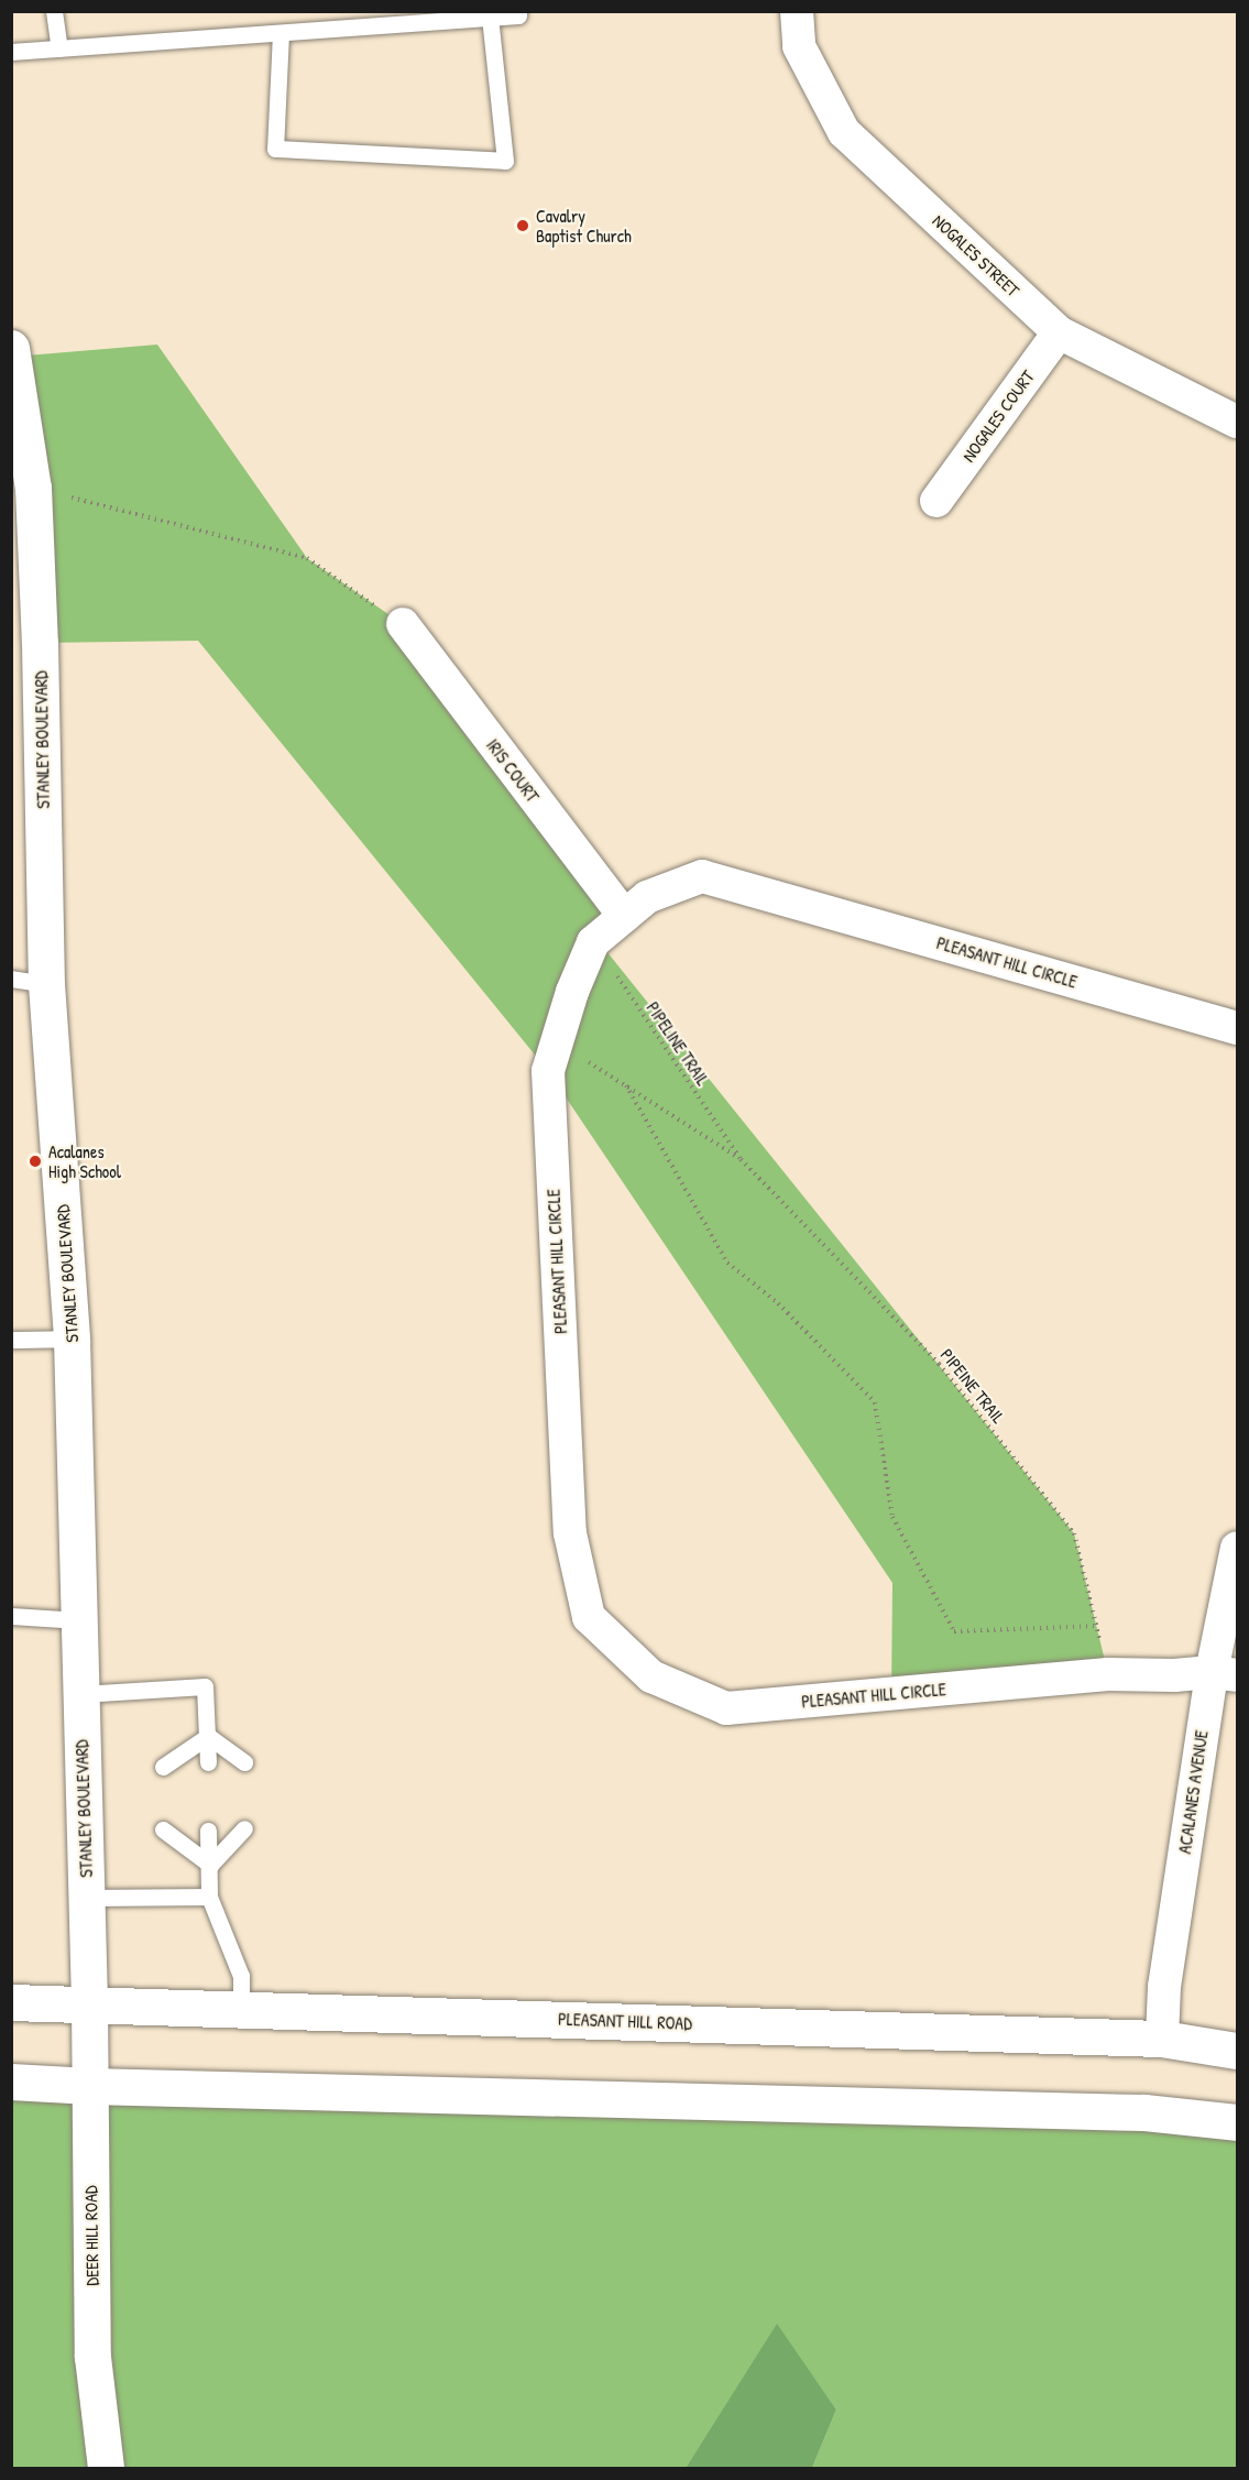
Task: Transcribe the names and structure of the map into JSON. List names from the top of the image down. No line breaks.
{"streets":{"main road":["STANLEY BOULEVARD","PLEASANT HILL ROAD","DEER HILL ROAD"],"street":["NOGALES STREET","NOGALES COURT","IRIS COURT","PLEASANT HILL CIRCLE","ACALANES AVENUE"],"path":["PIPELINE TRAIL","PIPEINE TRAIL"]},"crossings":[["NOGALES STREET","NOGALES COURT"],["STANLEY BOULEVARD","PLEASANT HILL ROAD"],["STANLEY BOULEVARD","DEER HILL ROAD"],["IRIS COURT","PLEASANT HILL CIRCLE"],["PLEASANT HILL CIRCLE","PIPELINE TRAIL"],["PLEASANT HILL CIRCLE","PIPEINE TRAIL"],["PLEASANT HILL CIRCLE","ACALANES AVENUE"],["PIPELINE TRAIL","PIPEINE TRAIL"],["ACALANES AVENUE","PLEASANT HILL ROAD"],["PLEASANT HILL ROAD","DEER HILL ROAD"]],"places":["Cavalry Baptist Church","Acalanes High School"]}
